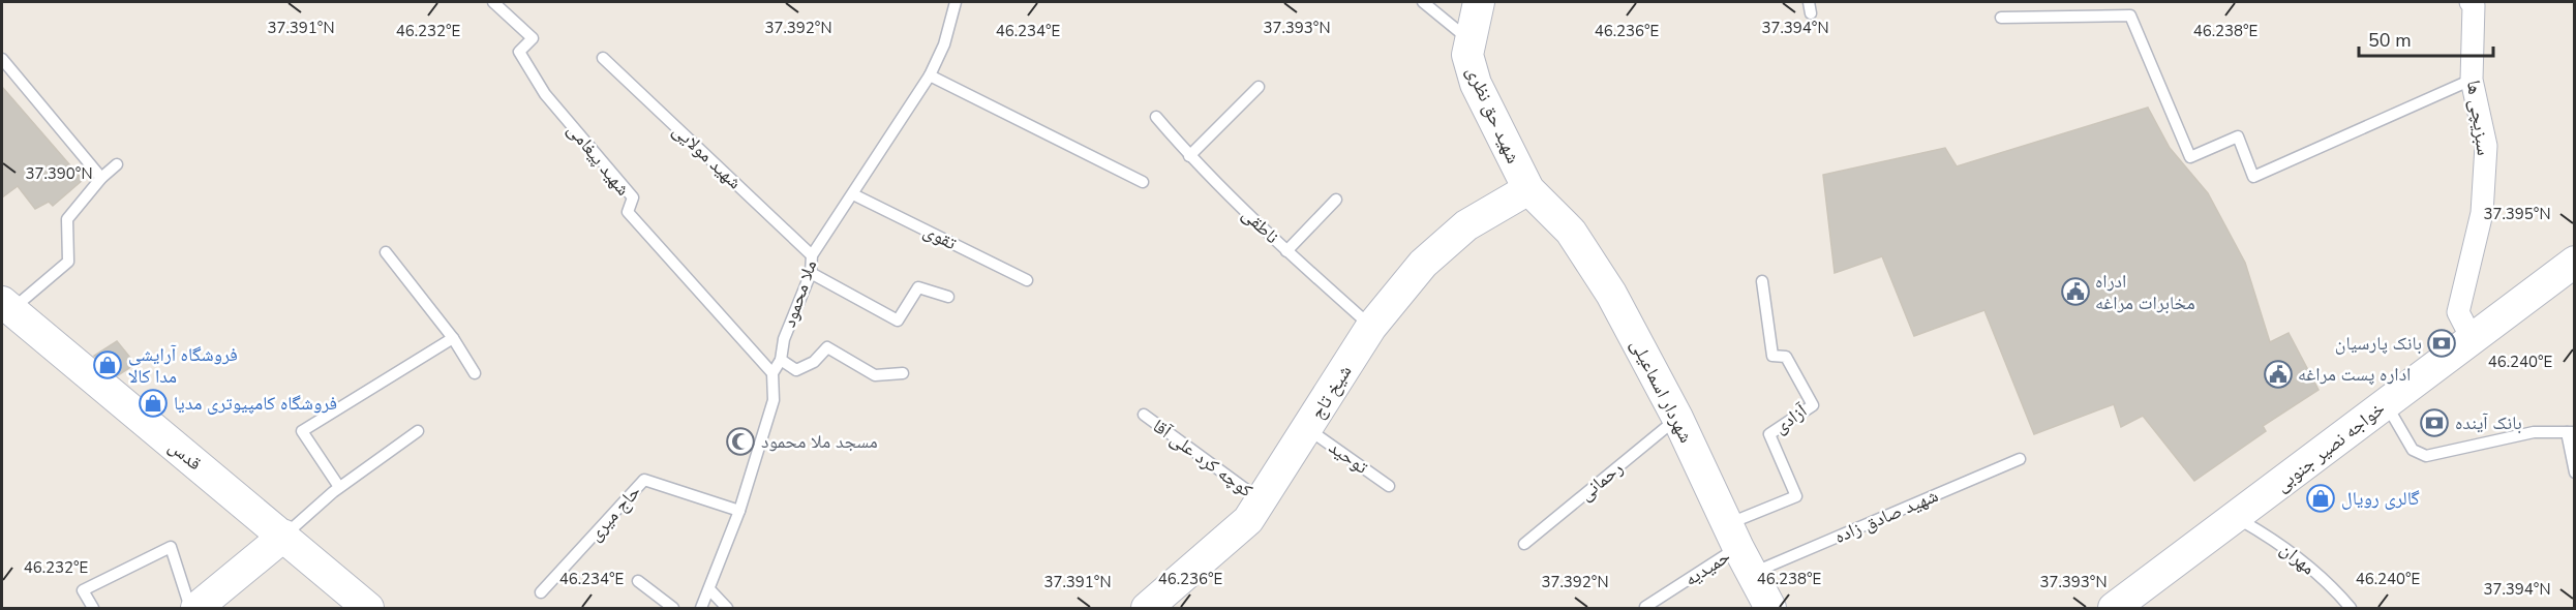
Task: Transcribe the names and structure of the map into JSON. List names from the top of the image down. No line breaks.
{"streets":{"street":["شهید حق نظری","سبزیچی ها","شهردار اسماعیلی","شیخ تاج","خواجه نصیر جنوبی","قدس"],"lane":["شهید مولایی","شهید پیغامی","ناطقی","تقوی","ملا محمود","آزادی","توحید","کوچه کرد علی آقا","رحمانی","حاج میری","شهید صادق زاده","مهران","حمیدیه"]},"crossings":[["شهید حق نظری","شهردار اسماعیلی"],["شهید حق نظری","شیخ تاج"],["سبزیچی ها","خواجه نصیر جنوبی"],["شهید مولایی","ملا محمود"],["شهید پیغامی","ملا محمود"],["ناطقی","شیخ تاج"],["تقوی","ملا محمود"],["شهردار اسماعیلی","شیخ تاج"],["شهردار اسماعیلی","آزادی"],["شهردار اسماعیلی","رحمانی"],["شهردار اسماعیلی","شهید صادق زاده"],["شهردار اسماعیلی","حمیدیه"],["شیخ تاج","توحید"],["شیخ تاج","کوچه کرد علی آقا"],["آزادی","شهید صادق زاده"],["آزادی","حمیدیه"],["خواجه نصیر جنوبی","مهران"],["شهید صادق زاده","حمیدیه"]],"places":{"public building":["ادراه مخابرات مراغه","اداره پست مراغه"],"bank":["بانک پارسیان","بانک آینده"],"shop":["فروشگاه آرایشی مدا کالا","فروشگاه کامپیوتری مدیا","گالری رویال"],"mosque":["مسجد ملا محمود"]},"scale_bar":"50 m","coordinates":["37.391°N","37.392°N","37.393°N","37.394°N","46.232°E","46.234°E","46.236°E","46.238°E","37.390°N","37.395°N","46.240°E"]}
